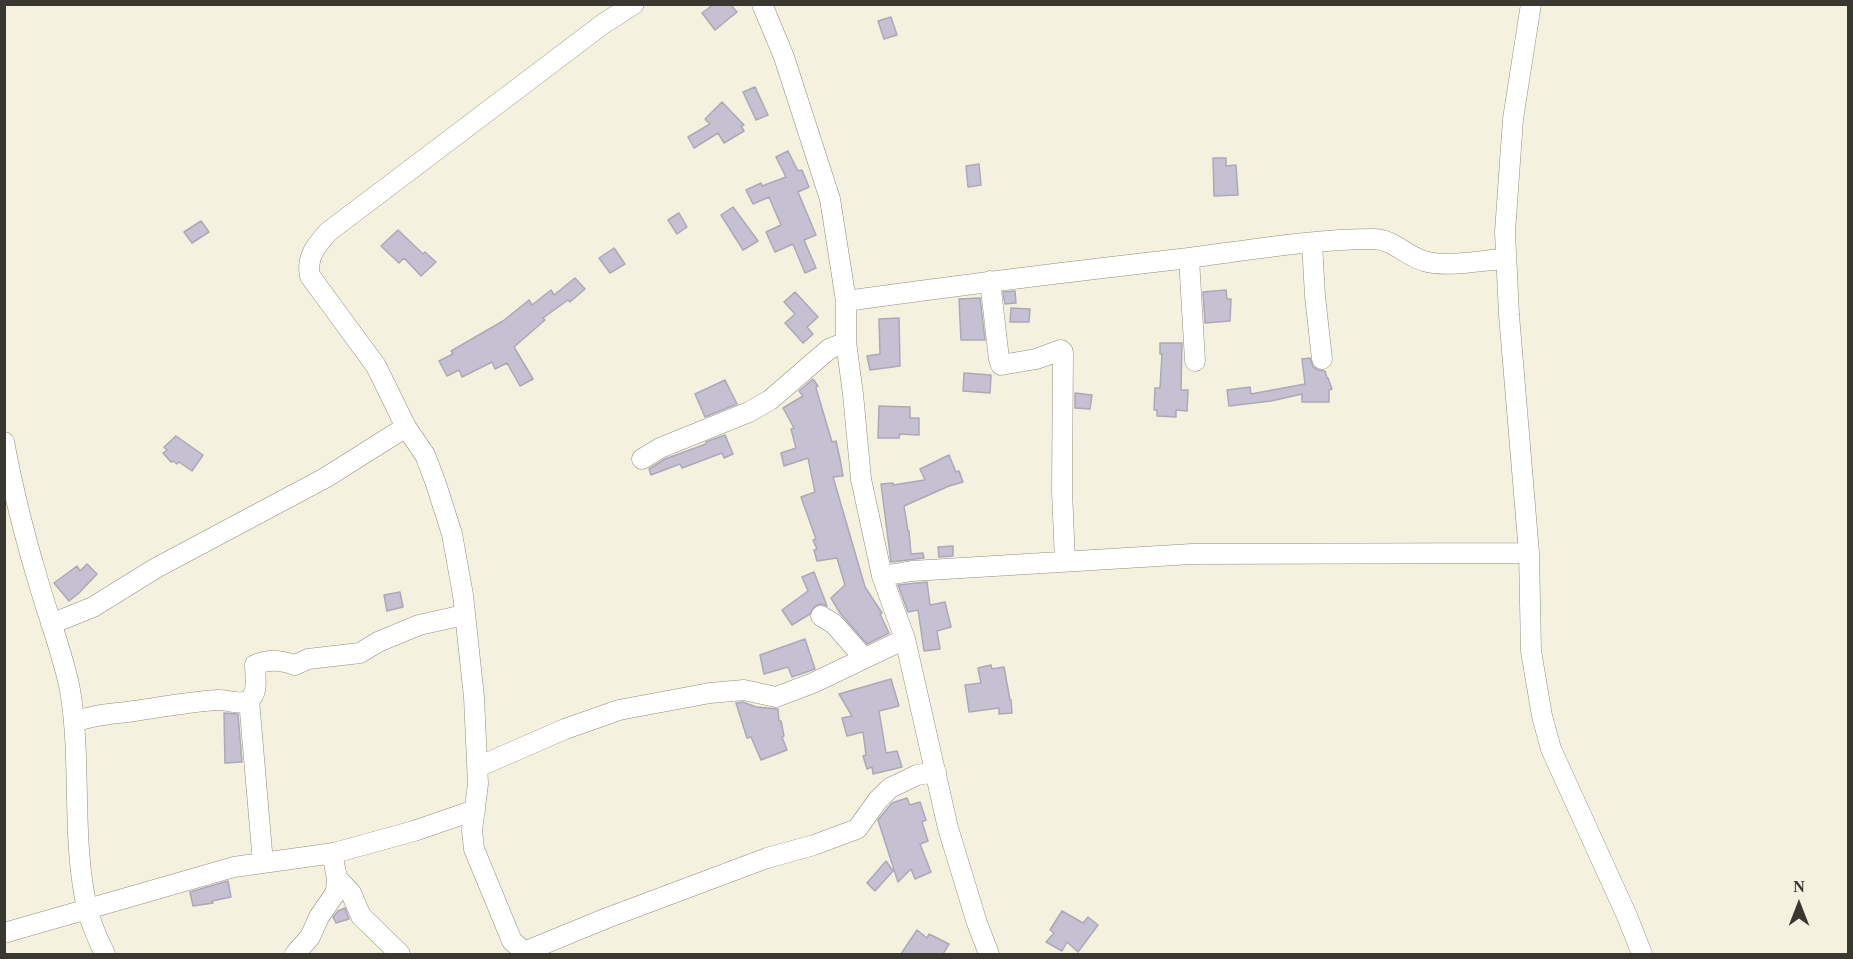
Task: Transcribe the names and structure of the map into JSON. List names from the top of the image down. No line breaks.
{"north":"top"}
